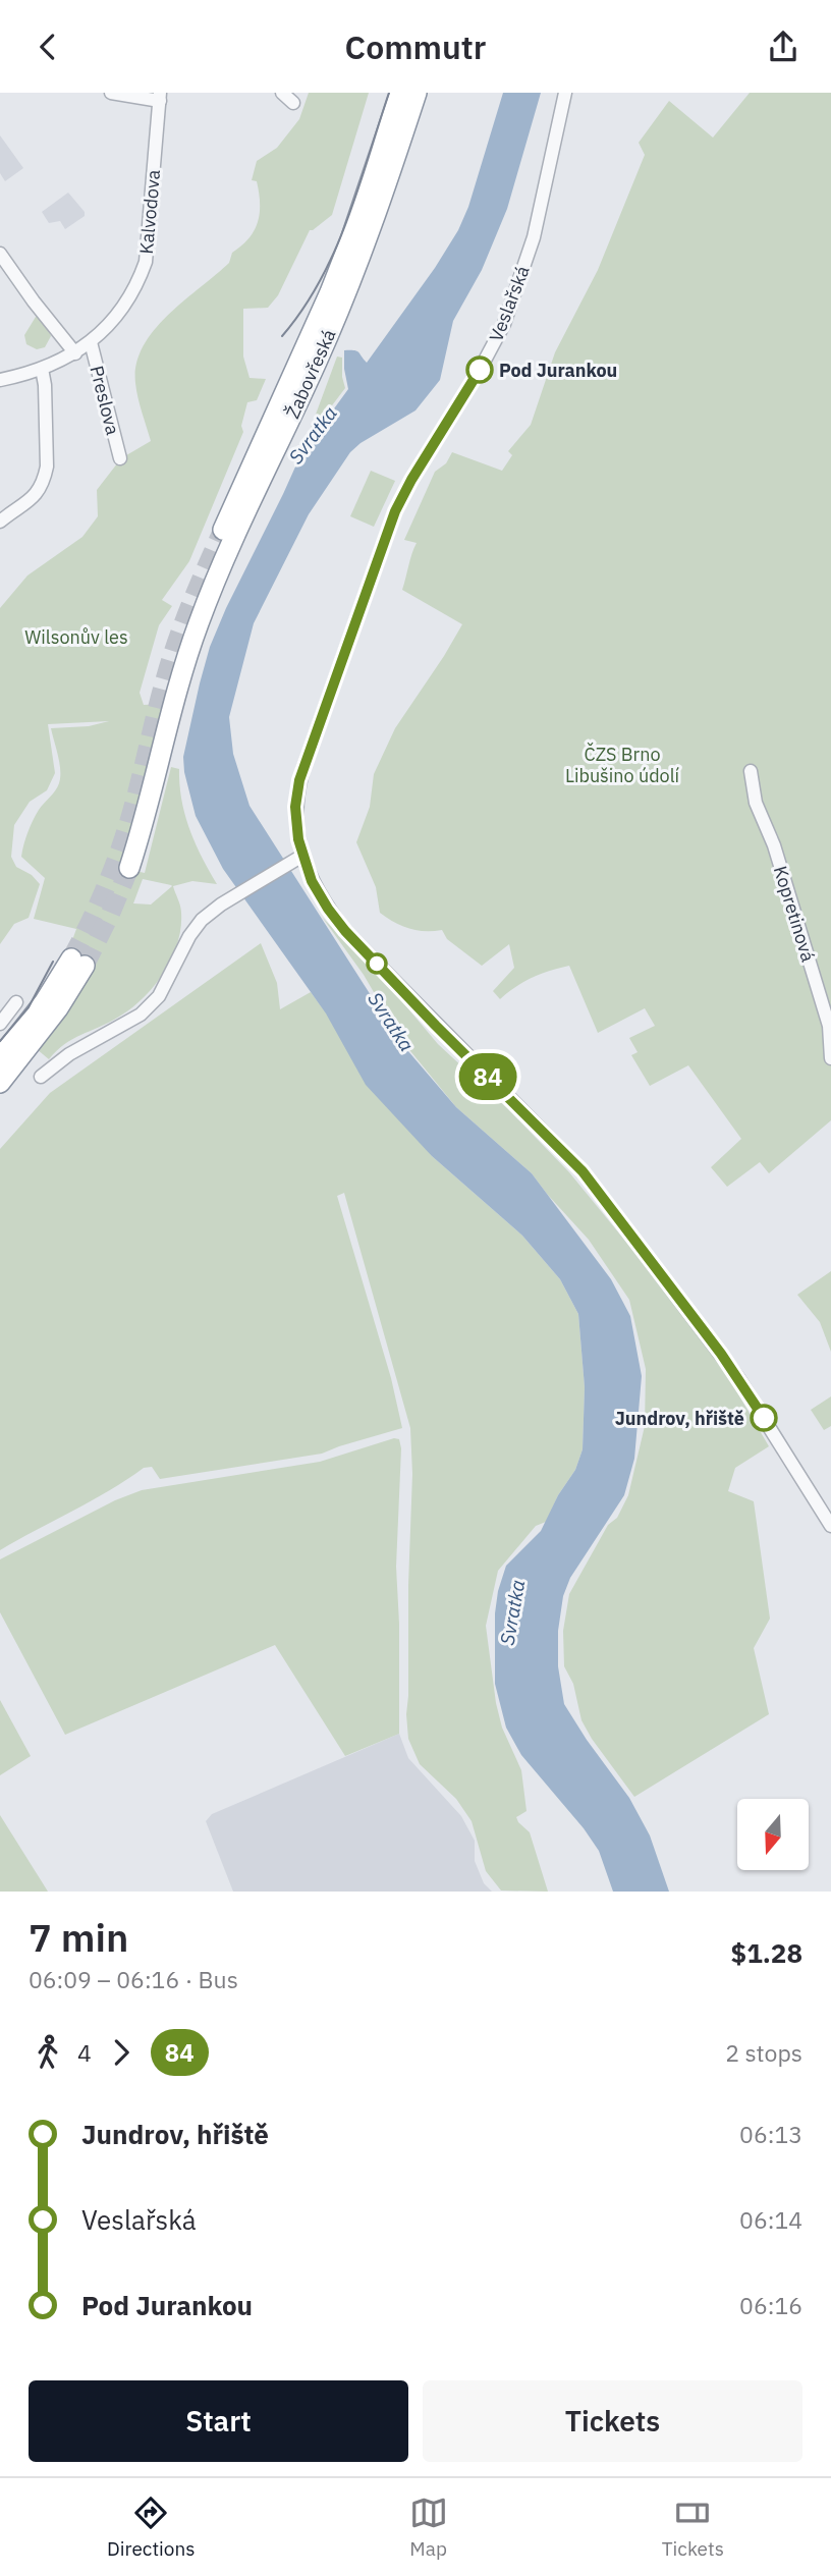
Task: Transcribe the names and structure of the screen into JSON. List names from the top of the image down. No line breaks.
{"streets":{"highway":["Žabovřeská"],"street":["Kalvodova","Veslařská","Preslova","Kopretinová"]},"crossings":[["Kalvodova","Preslova"]],"water":["Svratka"],"parks":["Wilsonův les","ČZS Brno Libušino údolí"],"places":["Pod Jurankou","Jundrov, hřiště"],"lines":["bus line 84"],"north":"bottom","page":{"header":"Commutr","on_map":"84","heading":["7 min","06:09 – 06:16 · Bus","$1.28"],"legs":["4","84","2 stops"],"list":[{"name":"Jundrov, hřiště","value":"06:13"},{"name":"Veslařská","value":"06:14"},{"name":"Pod Jurankou","value":"06:16"}],"buttons":["Start","Tickets"],"tabs":["Directions","Map","Tickets"]}}
